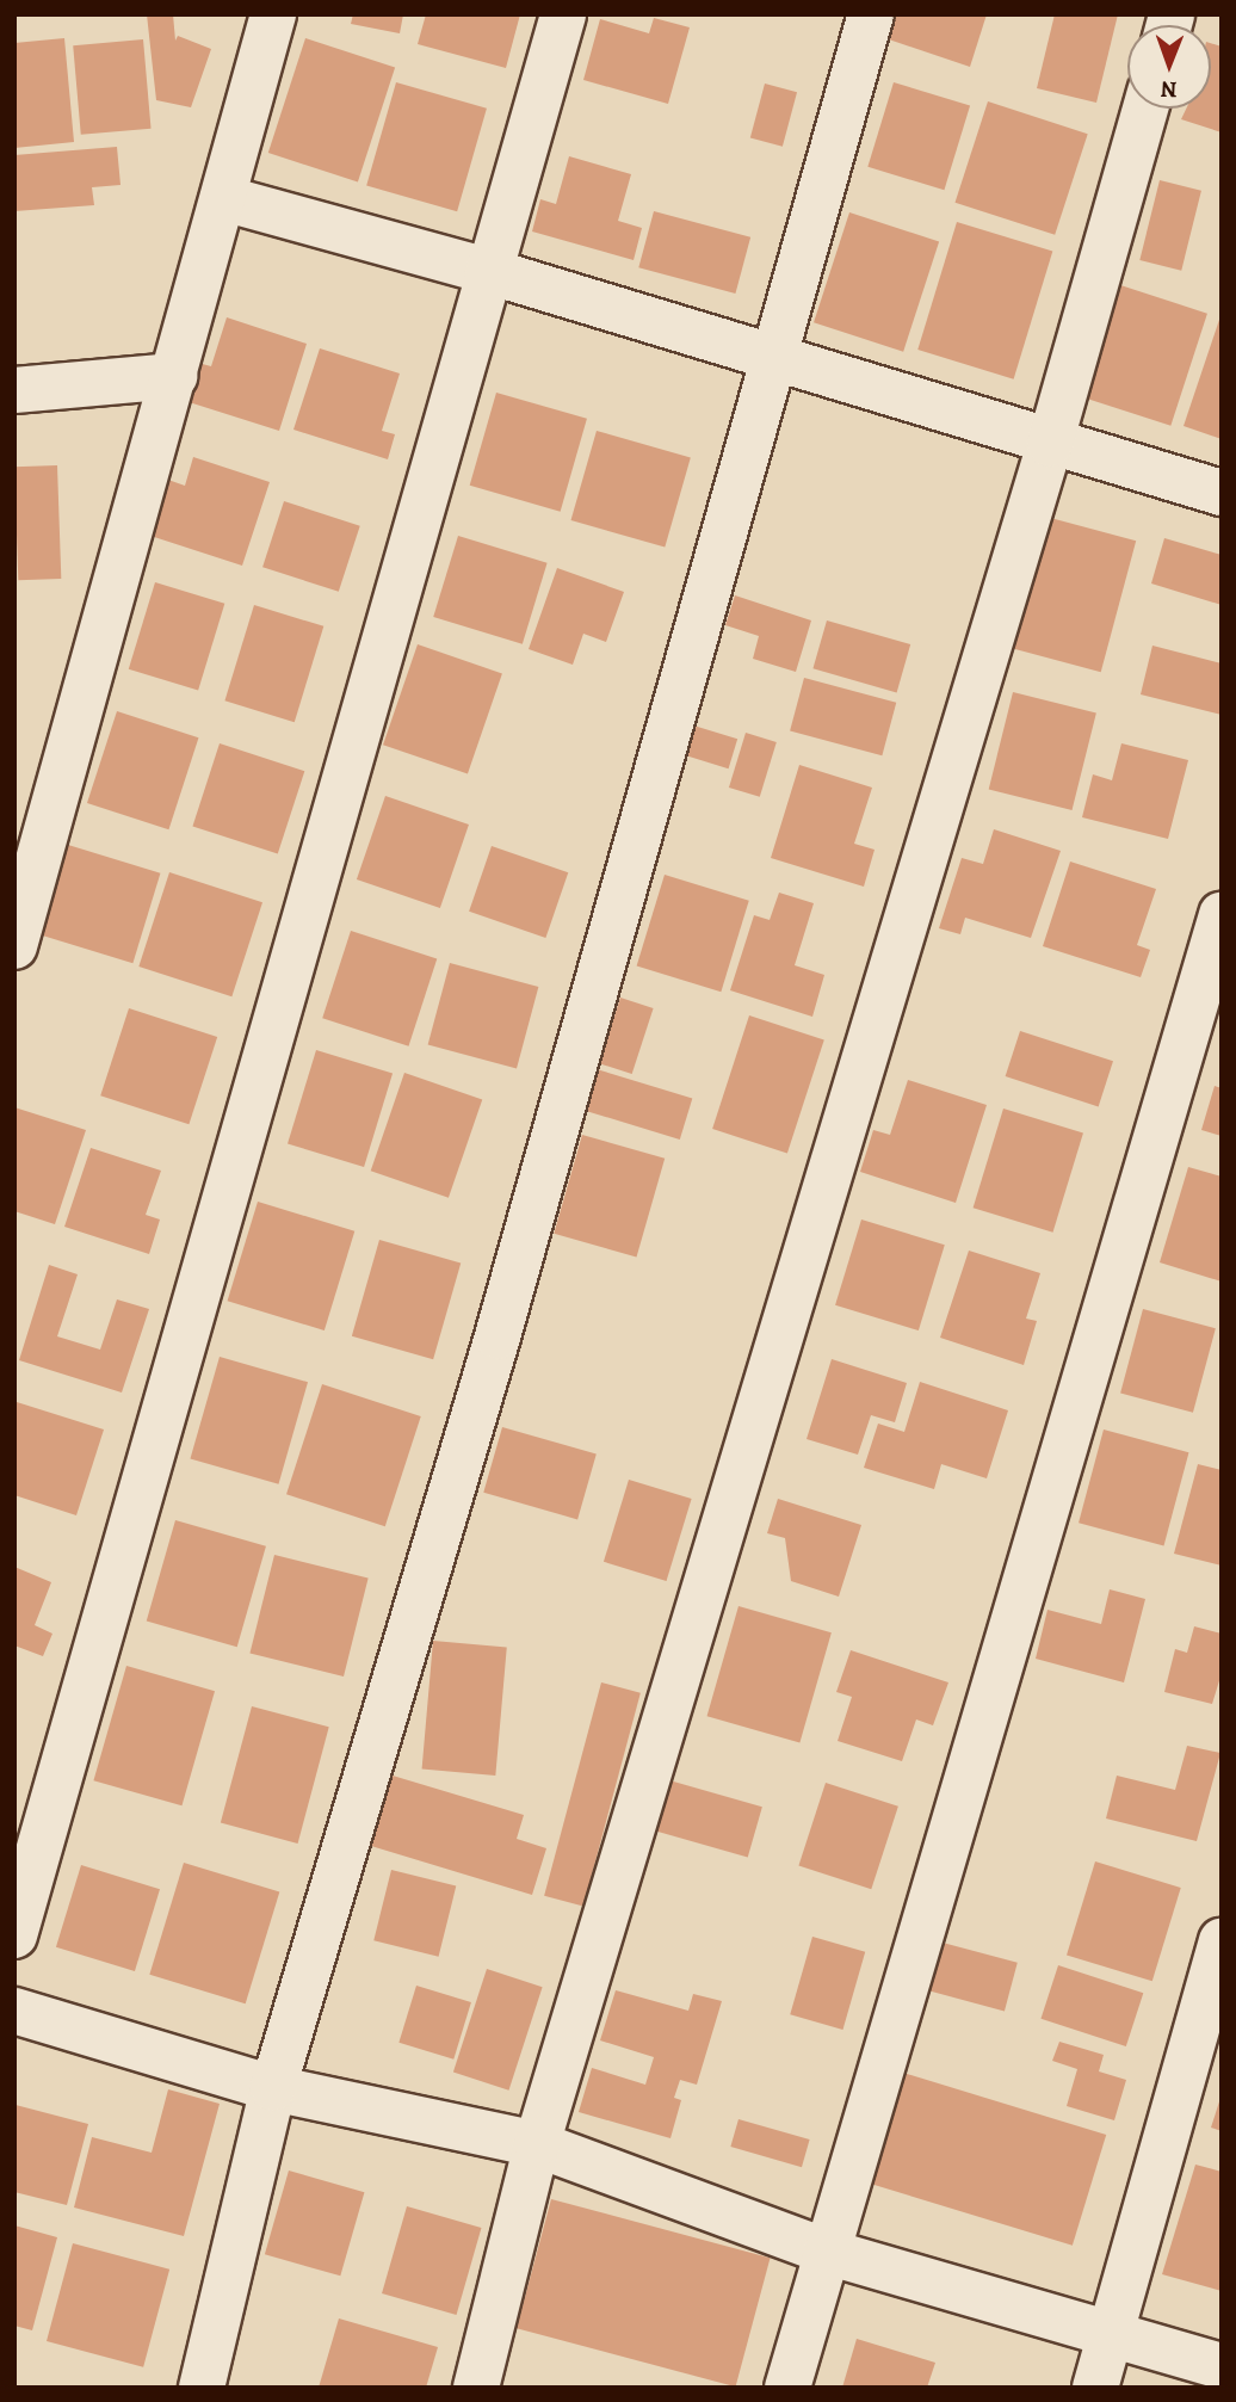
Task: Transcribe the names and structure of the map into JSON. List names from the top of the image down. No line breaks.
{"north":"bottom"}
